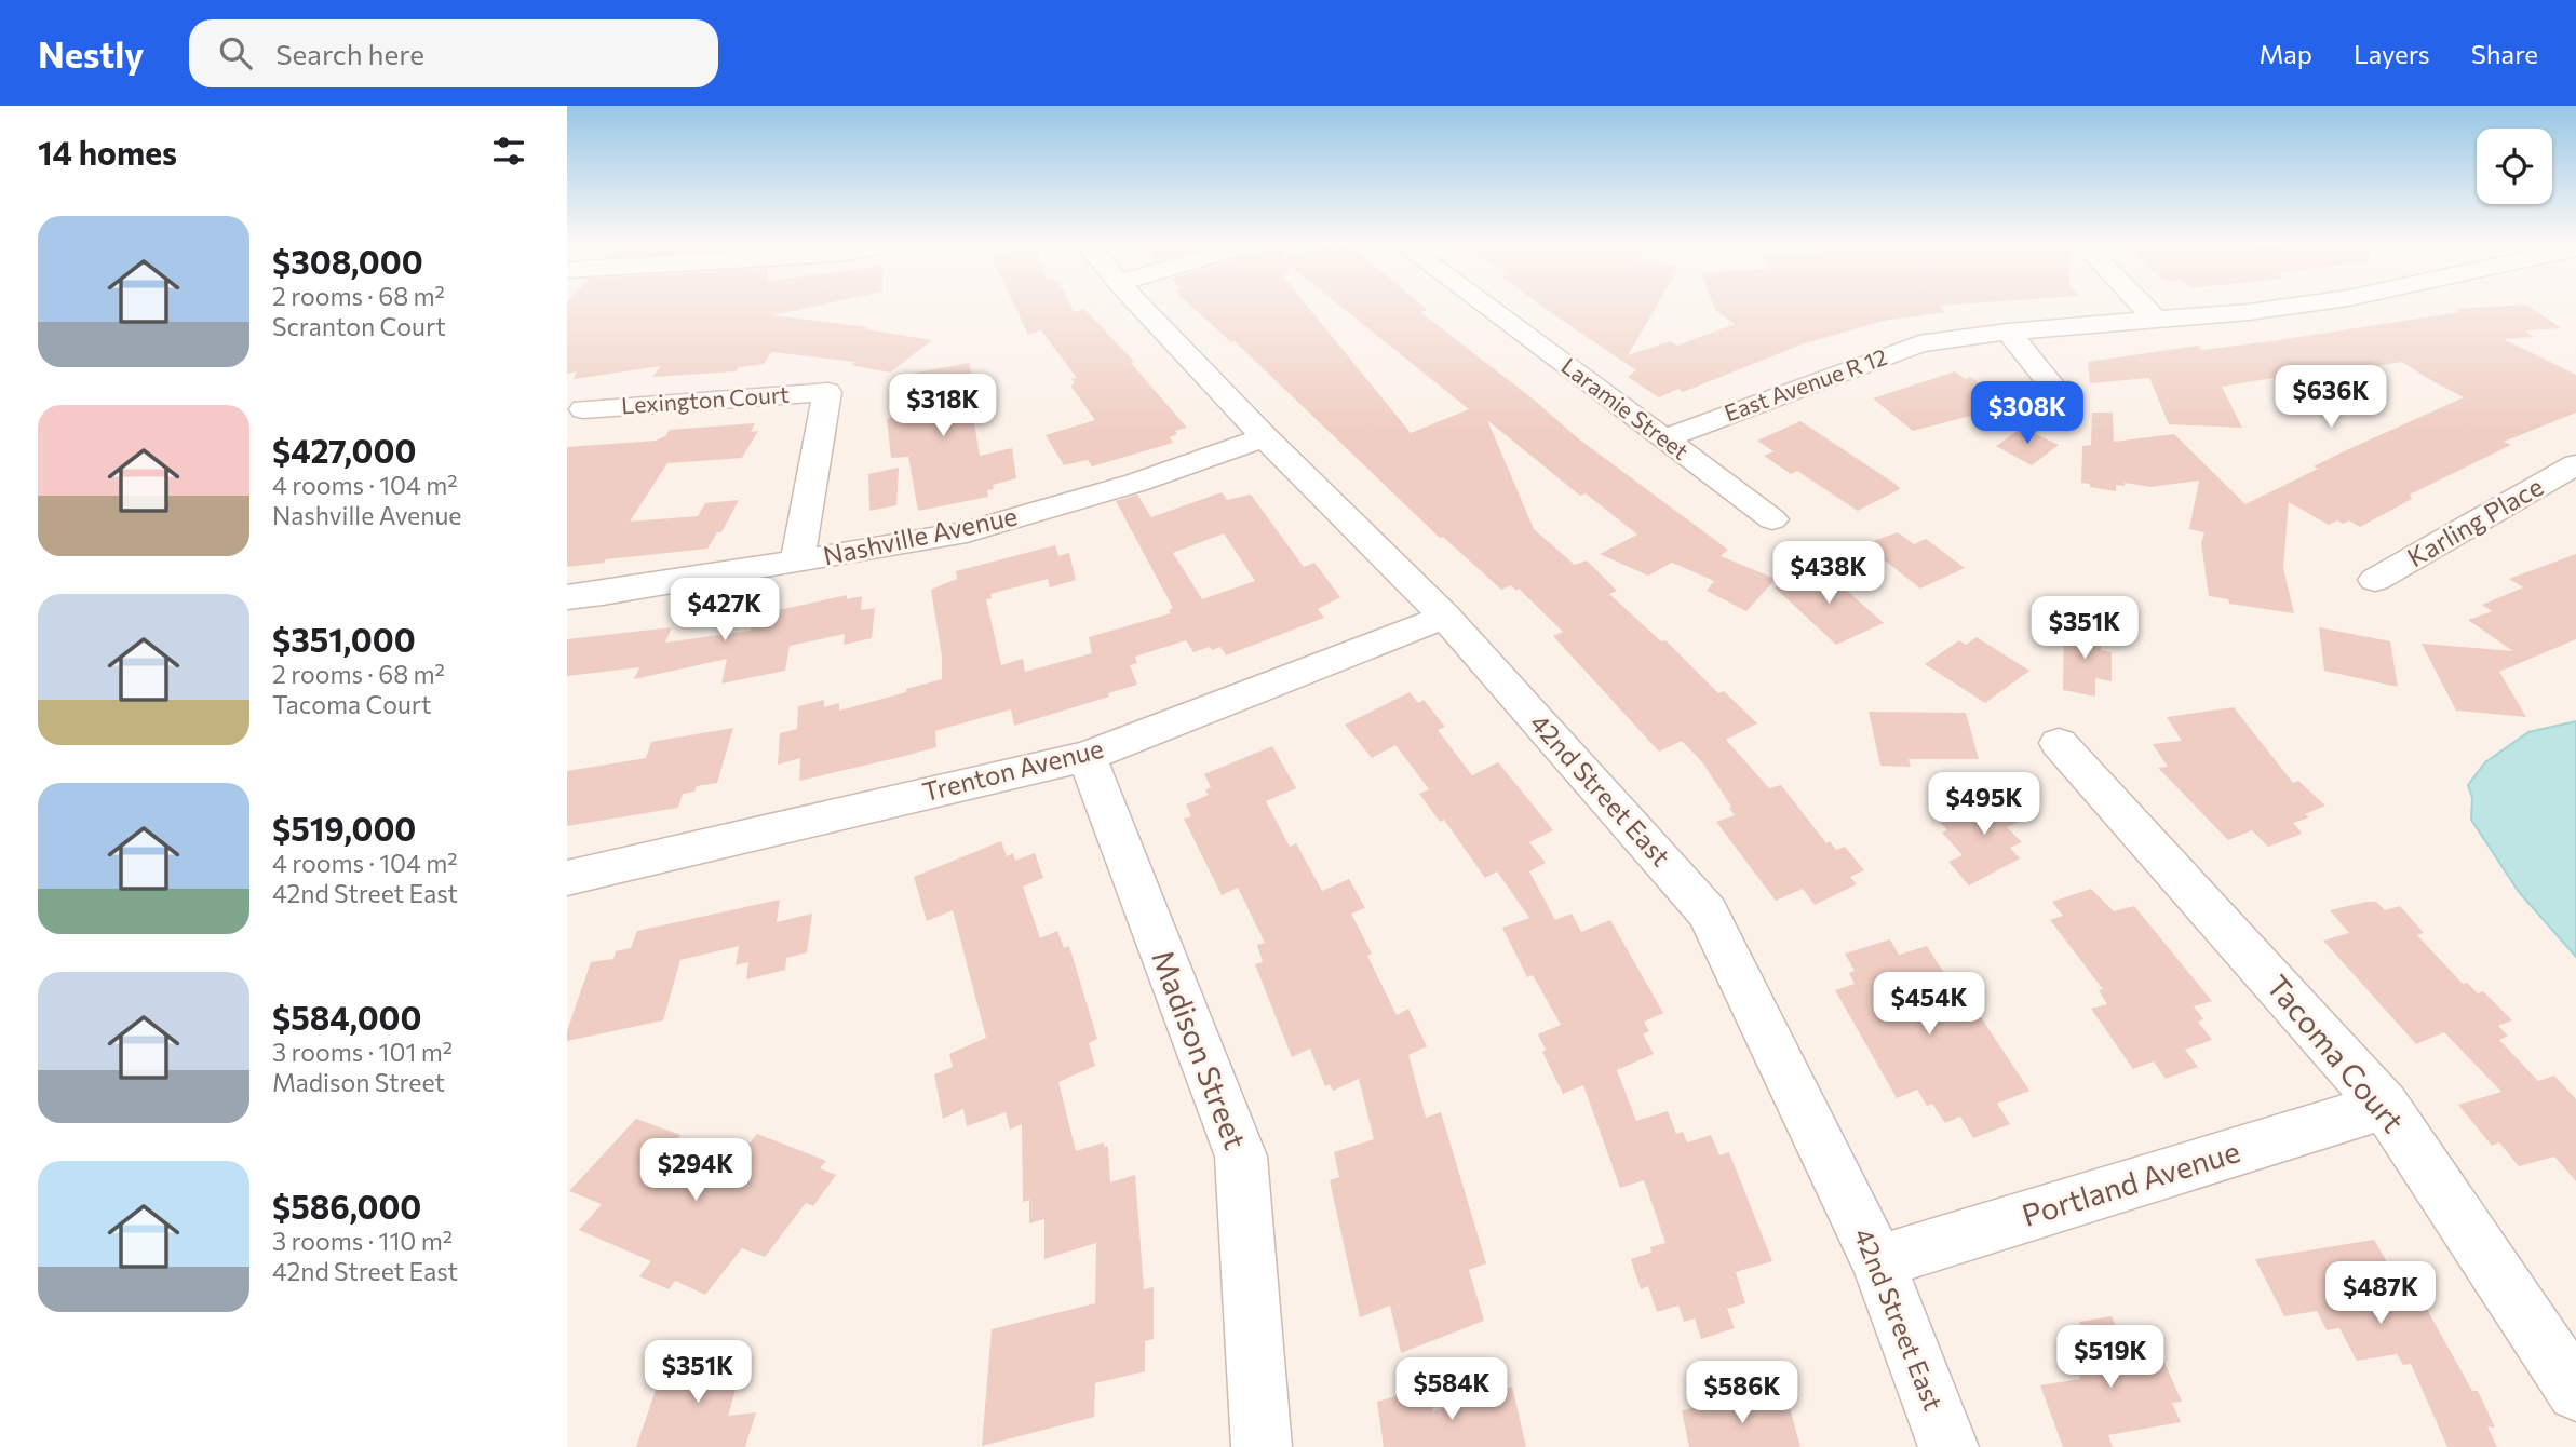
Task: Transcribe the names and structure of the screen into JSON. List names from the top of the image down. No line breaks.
{"streets":{"street":["East Avenue R 12","Lexington Court","Laramie Street","Karling Place","Nashville Avenue","Trenton Avenue","42nd Street East","Madison Street","Tacoma Court","Portland Avenue"]},"crossings":[["East Avenue R 12","Laramie Street"],["Lexington Court","Nashville Avenue"],["Nashville Avenue","42nd Street East"],["Trenton Avenue","42nd Street East"],["Trenton Avenue","Madison Street"],["42nd Street East","Portland Avenue"],["Tacoma Court","Portland Avenue"]],"page":{"header":"Nestly","search":"Search here","nav":["Map","Layers","Share"],"heading":"14 homes","list":[{"name":"$308,000","note":"2 rooms · 68 m² · Scranton Court"},{"name":"$427,000","note":"4 rooms · 104 m² · Nashville Avenue"},{"name":"$351,000","note":"2 rooms · 68 m² · Tacoma Court"},{"name":"$519,000","note":"4 rooms · 104 m² · 42nd Street East"},{"name":"$584,000","note":"3 rooms · 101 m² · Madison Street"},{"name":"$586,000","note":"3 rooms · 110 m² · 42nd Street East"}],"price":["$636K","$318K","$308K","$438K","$427K","$351K","$495K","$454K","$294K","$487K","$519K","$351K","$584K","$586K"]}}
